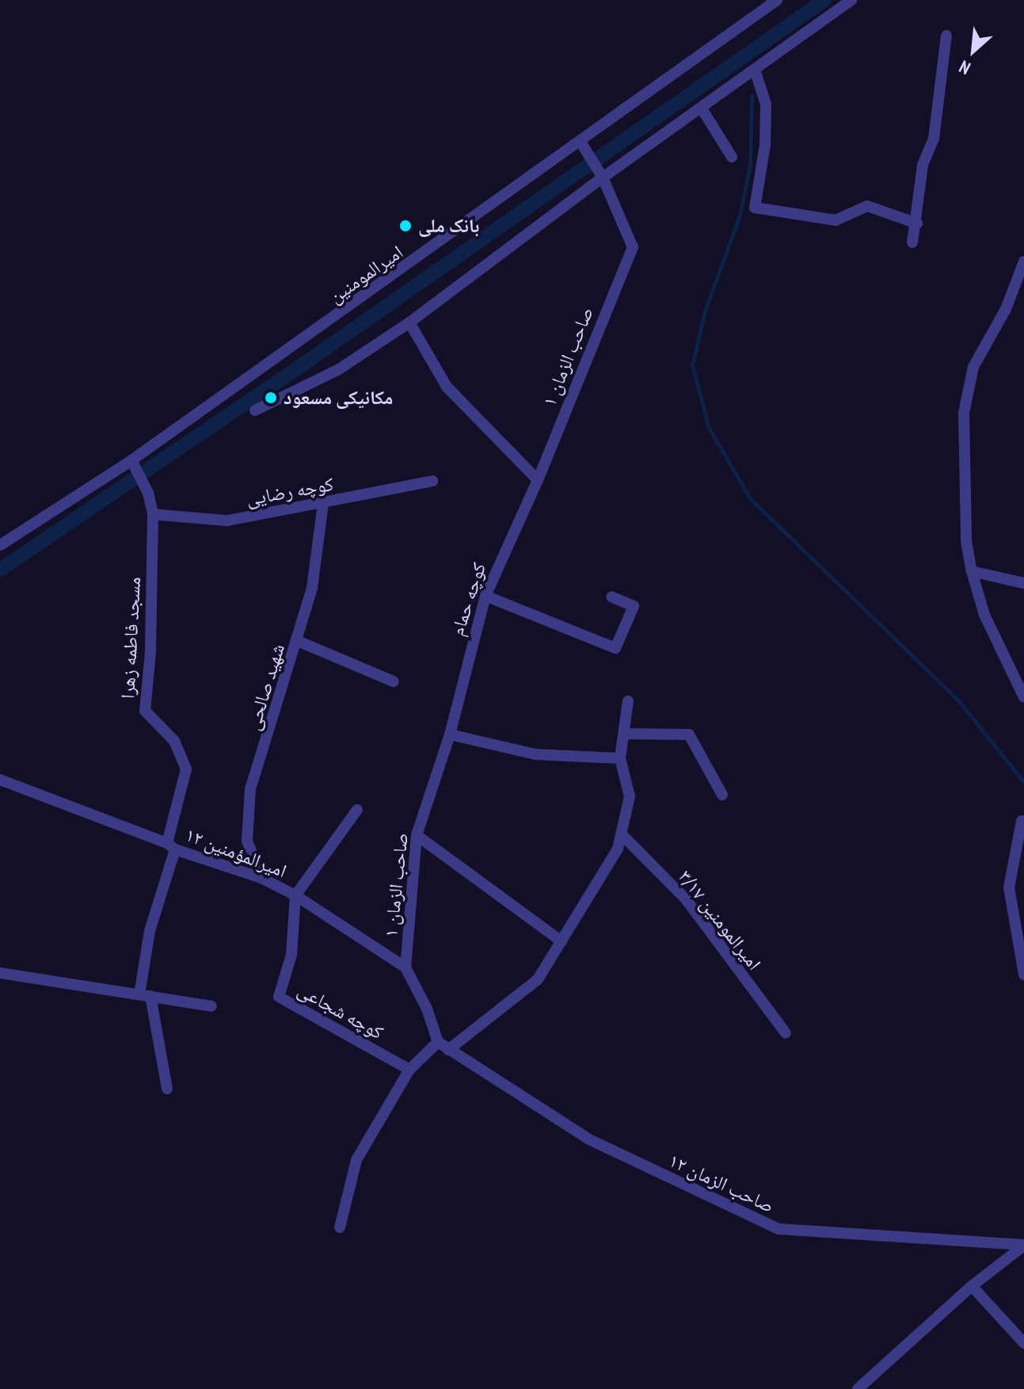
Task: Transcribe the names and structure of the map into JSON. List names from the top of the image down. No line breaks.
{"streets":{"street":["امیرالمومنین","صاحب الزمان ۱","کوچه رضایی","کوچه حمام","مسجد فاطمه زهرا","شهید صالحی","امیرالمؤمنین ۱۲","امیرالمومنین ۳/۱۷","کوچه شجاعی","صاحب الزمان ۱۲"]},"crossings":[["امیرالمومنین","مسجد فاطمه زهرا"],["صاحب الزمان ۱","کوچه حمام"],["صاحب الزمان ۱","امیرالمؤمنین ۱۲"],["کوچه رضایی","مسجد فاطمه زهرا"],["کوچه رضایی","شهید صالحی"],["مسجد فاطمه زهرا","امیرالمؤمنین ۱۲"],["شهید صالحی","امیرالمؤمنین ۱۲"],["امیرالمؤمنین ۱۲","کوچه شجاعی"],["امیرالمؤمنین ۱۲","صاحب الزمان ۱۲"]],"places":["بانک ملی","مکانیکی مسعود"],"north":"bottom left"}
